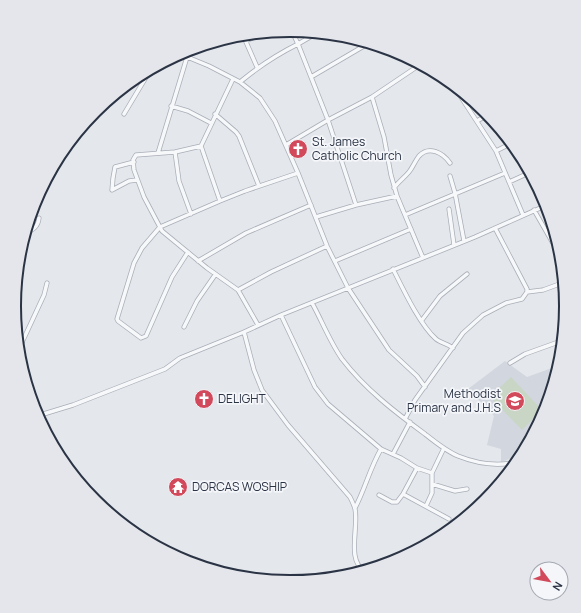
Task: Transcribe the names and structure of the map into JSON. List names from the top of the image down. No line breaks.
{"places":{"church":["St. James Catholic Church","DELIGHT"],"school or university":["Methodist Primary and J.H.S"],"temple":["DORCAS WOSHIP"]},"north":"bottom right"}
